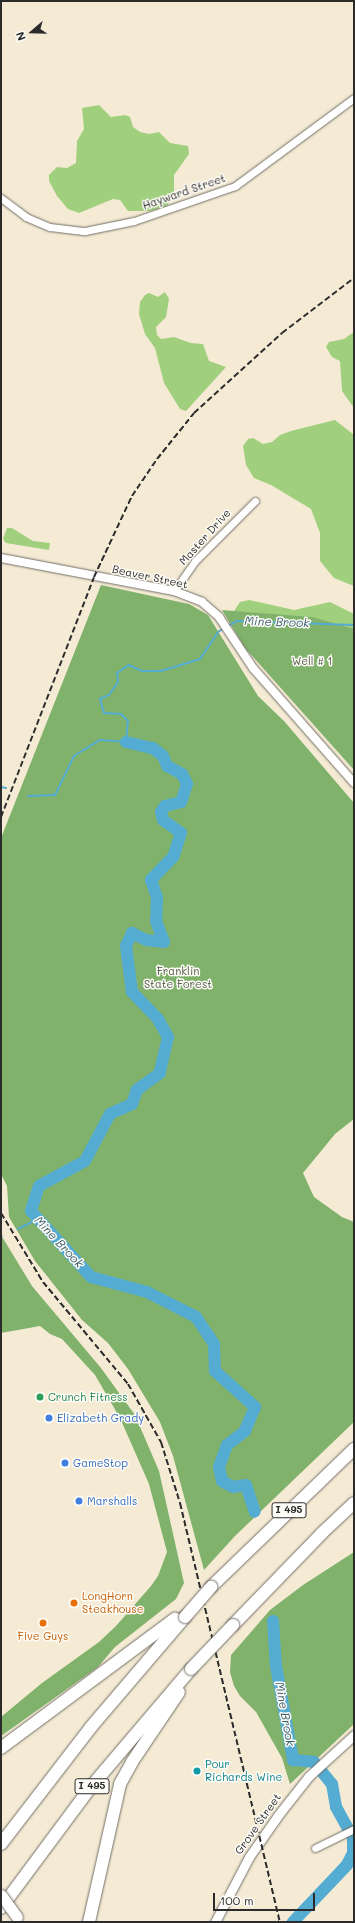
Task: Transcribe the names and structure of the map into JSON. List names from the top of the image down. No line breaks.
{"streets":{"highway":["I 495"],"main road":["Grove Street"],"street":["Hayward Street","Master Drive","Beaver Street"]},"crossings":[["Master Drive","Beaver Street"]],"water":["Mine Brook"],"parks":["Well # 1","Franklin State Forest"],"places":["Crunch Fitness","Elizabeth Grady","GameStop","Marshalls","LongHorn Steakhouse","Five Guys","Pour Richards Wine"],"scale_bar":"100 m","north":"left"}
